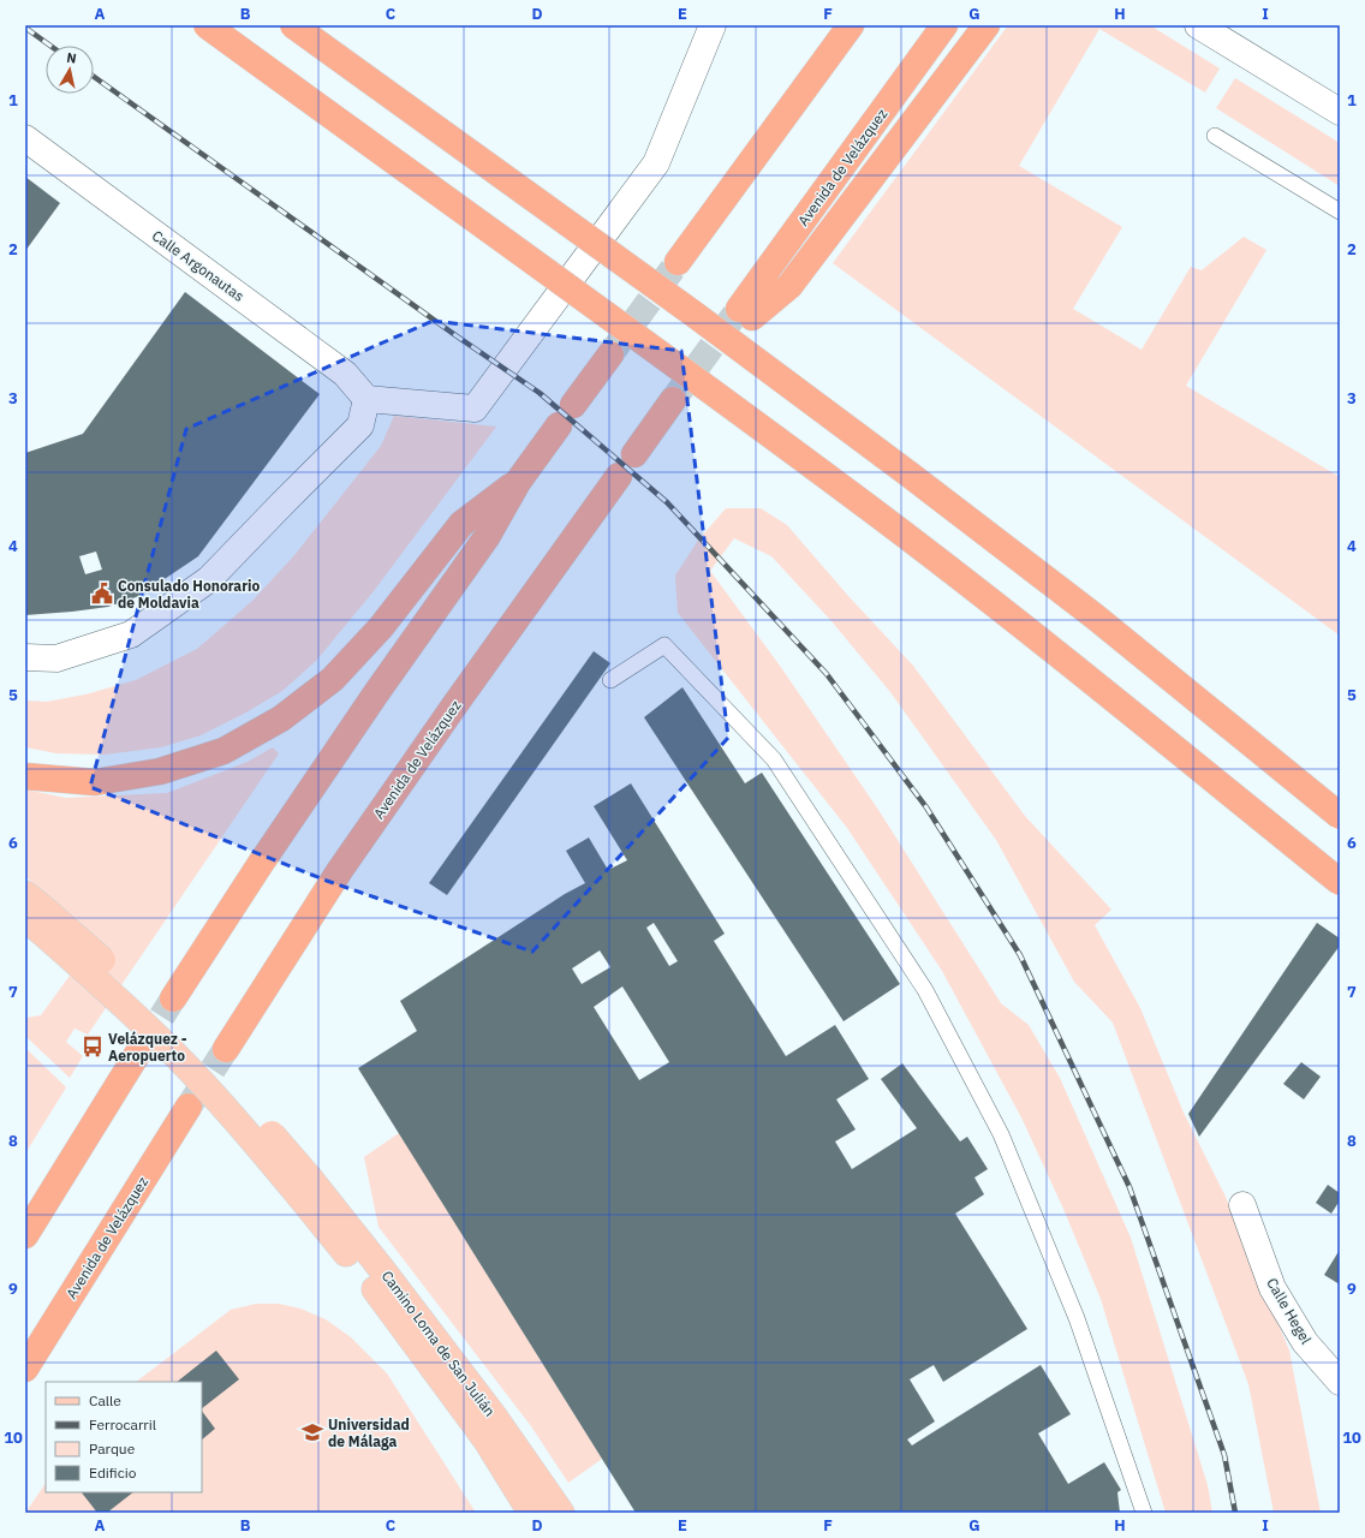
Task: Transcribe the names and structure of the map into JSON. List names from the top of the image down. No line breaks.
{"streets":{"highway":["Avenida de Velázquez"],"main road":["Camino Loma de San Julián"],"street":["Calle Argonautas","Calle Hegel"]},"places":{"public building":["Consulado Honorario de Moldavia"],"bus stop":["Velázquez - Aeropuerto"],"school or university":["Universidad de Málaga"]},"legend":["Calle","Ferrocarril","Parque","Edificio"],"north":"top","grid":{"columns":["A","B","C","D","E","F","G","H","I"],"rows":["1","2","3","4","5","6","7","8","9","10"]}}
